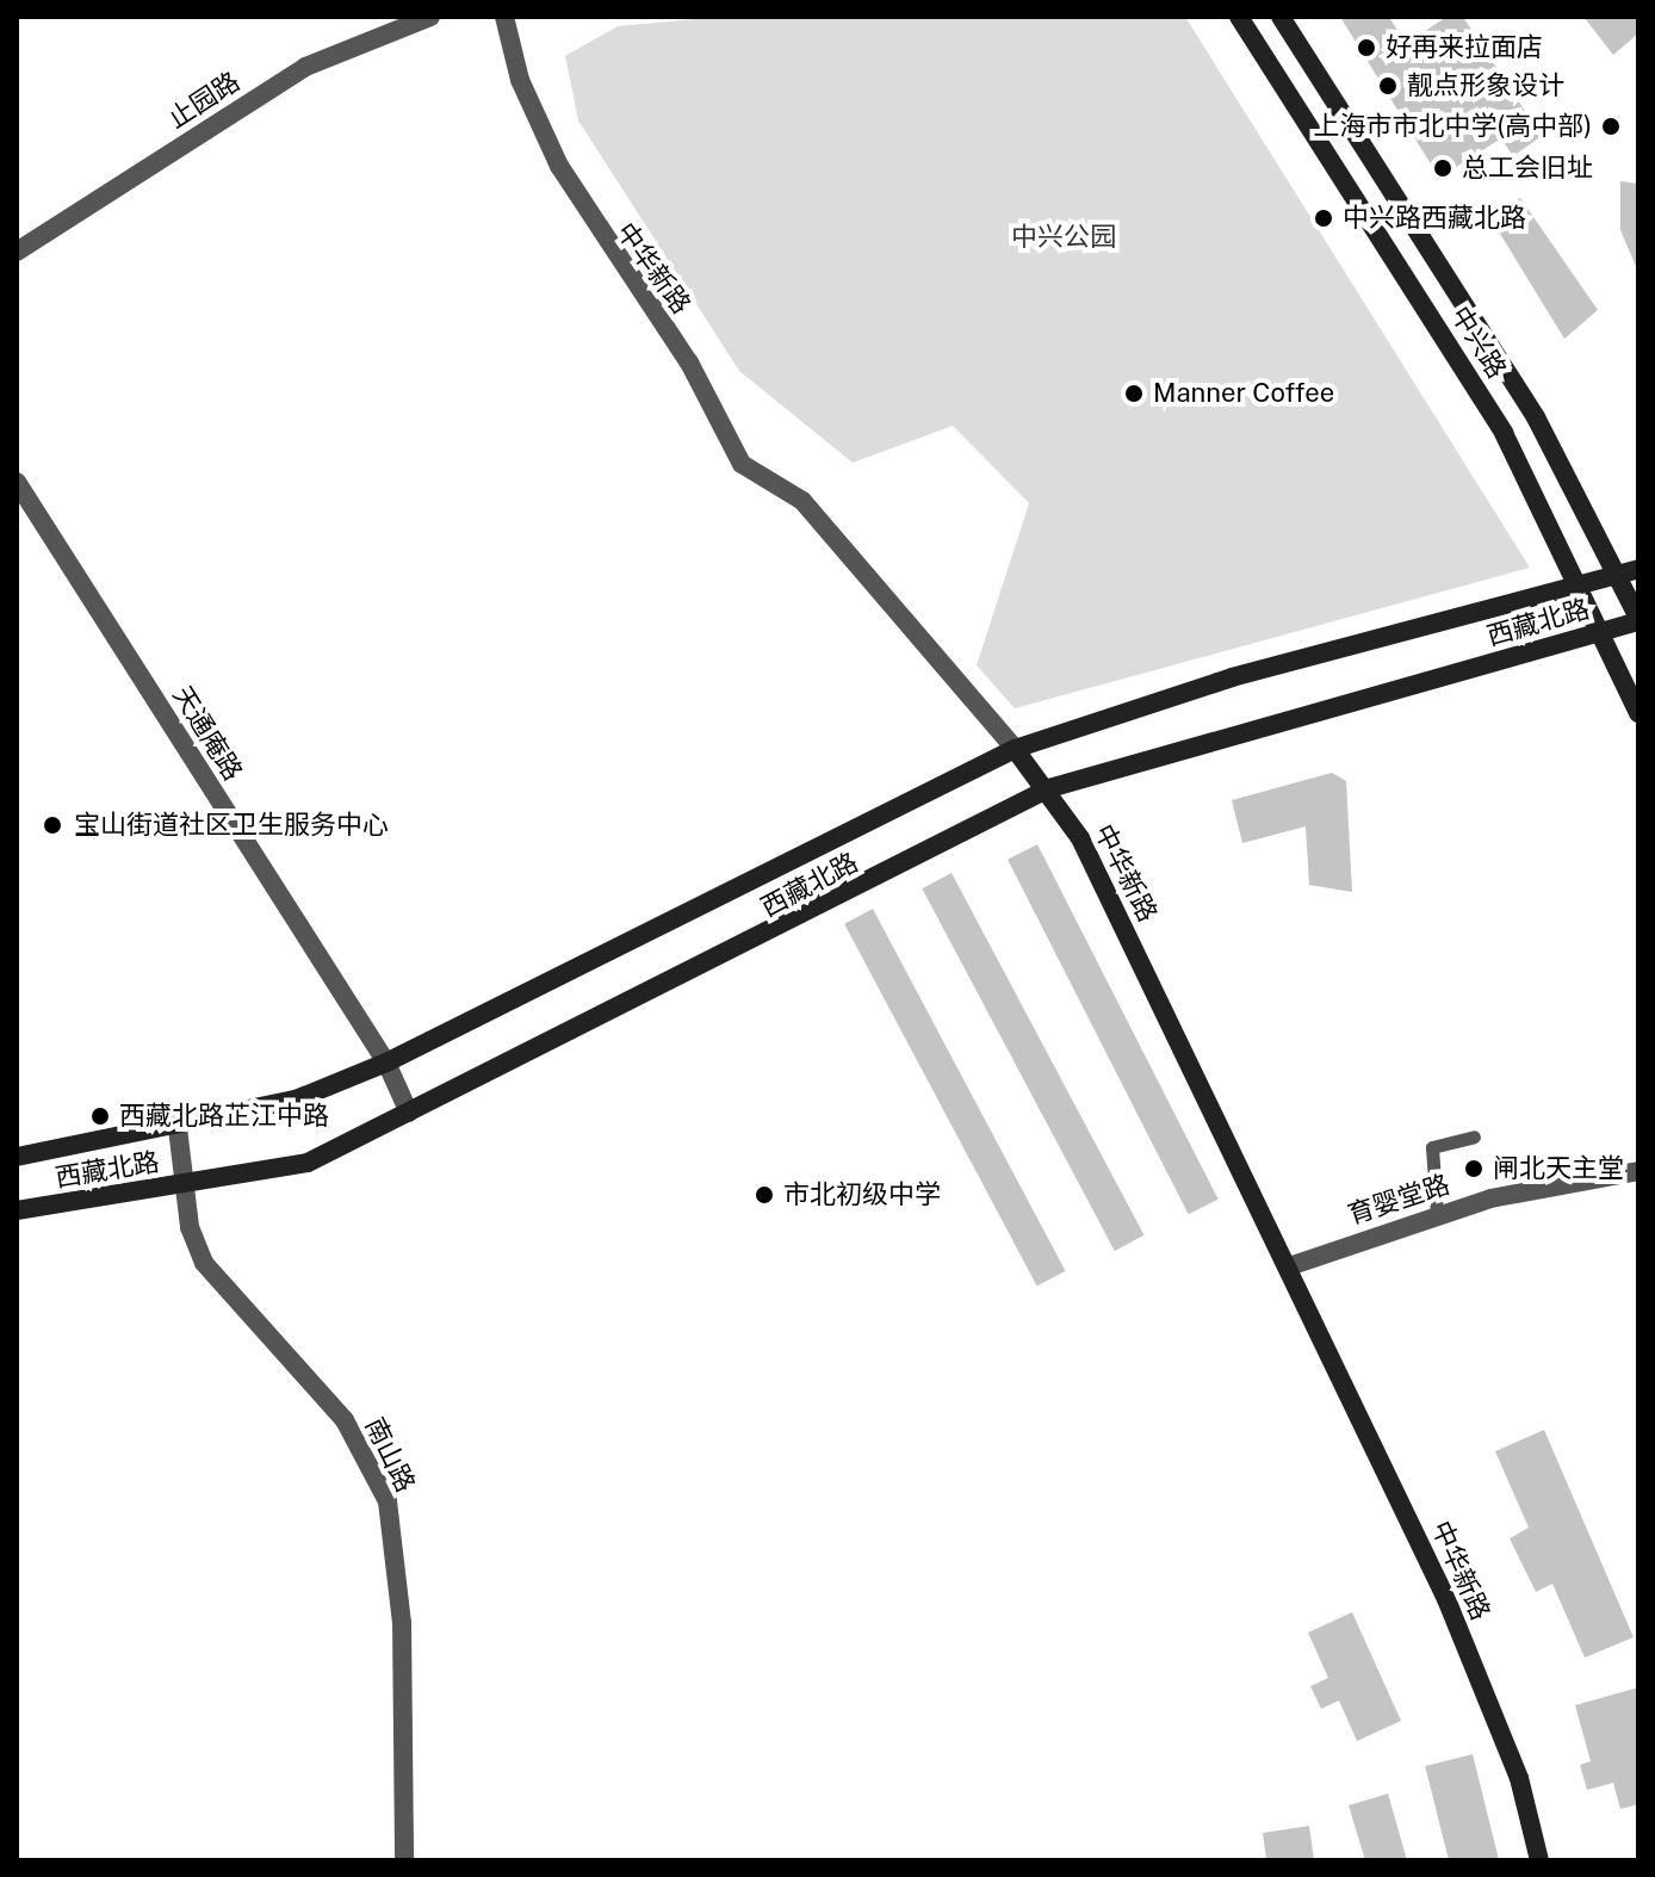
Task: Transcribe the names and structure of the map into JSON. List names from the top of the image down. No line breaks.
{"streets":{"main road":["中华新路","中兴路","西藏北路"],"street":["止园路","天通庵路","育婴堂路","南山路"]},"crossings":[["中华新路","西藏北路"],["中华新路","育婴堂路"],["中兴路","西藏北路"],["西藏北路","天通庵路"],["西藏北路","南山路"]],"parks":["中兴公园"],"places":["好再来拉面店","靓点形象设计","上海市市北中学(高中部)","总工会旧址","中兴路西藏北路","Manner Coffee","宝山街道社区卫生服务中心","西藏北路芷江中路","闸北天主堂","市北初级中学"]}
